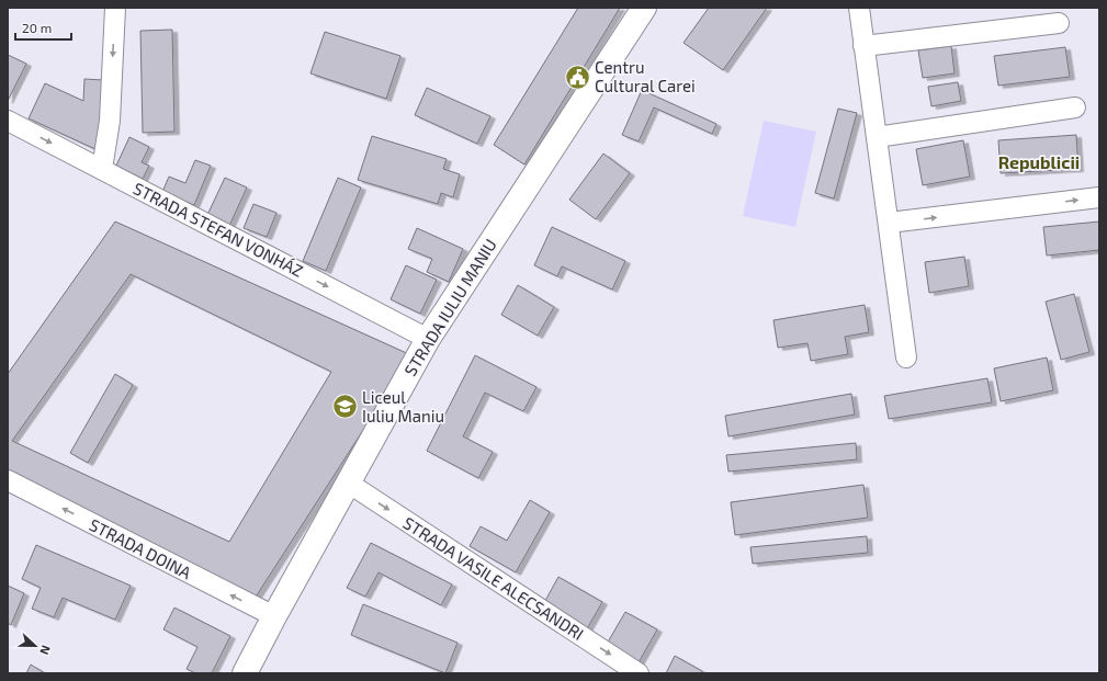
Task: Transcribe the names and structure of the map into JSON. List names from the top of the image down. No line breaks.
{"streets":{"street":["STRADA STEFAN VONHÁZ","STRADA IULIU MANIU","STRADA DOINA","STRADA VASILE ALECSANDRI"]},"crossings":[["STRADA STEFAN VONHÁZ","STRADA IULIU MANIU"],["STRADA IULIU MANIU","STRADA DOINA"],["STRADA IULIU MANIU","STRADA VASILE ALECSANDRI"]],"one_way":["STRADA STEFAN VONHÁZ","STRADA DOINA","STRADA VASILE ALECSANDRI"],"districts":["Republicii"],"places":{"public building":["Centru Cultural Carei"],"school or university":["Liceul Iuliu Maniu"]},"scale_bar":"20 m","north":"right"}
